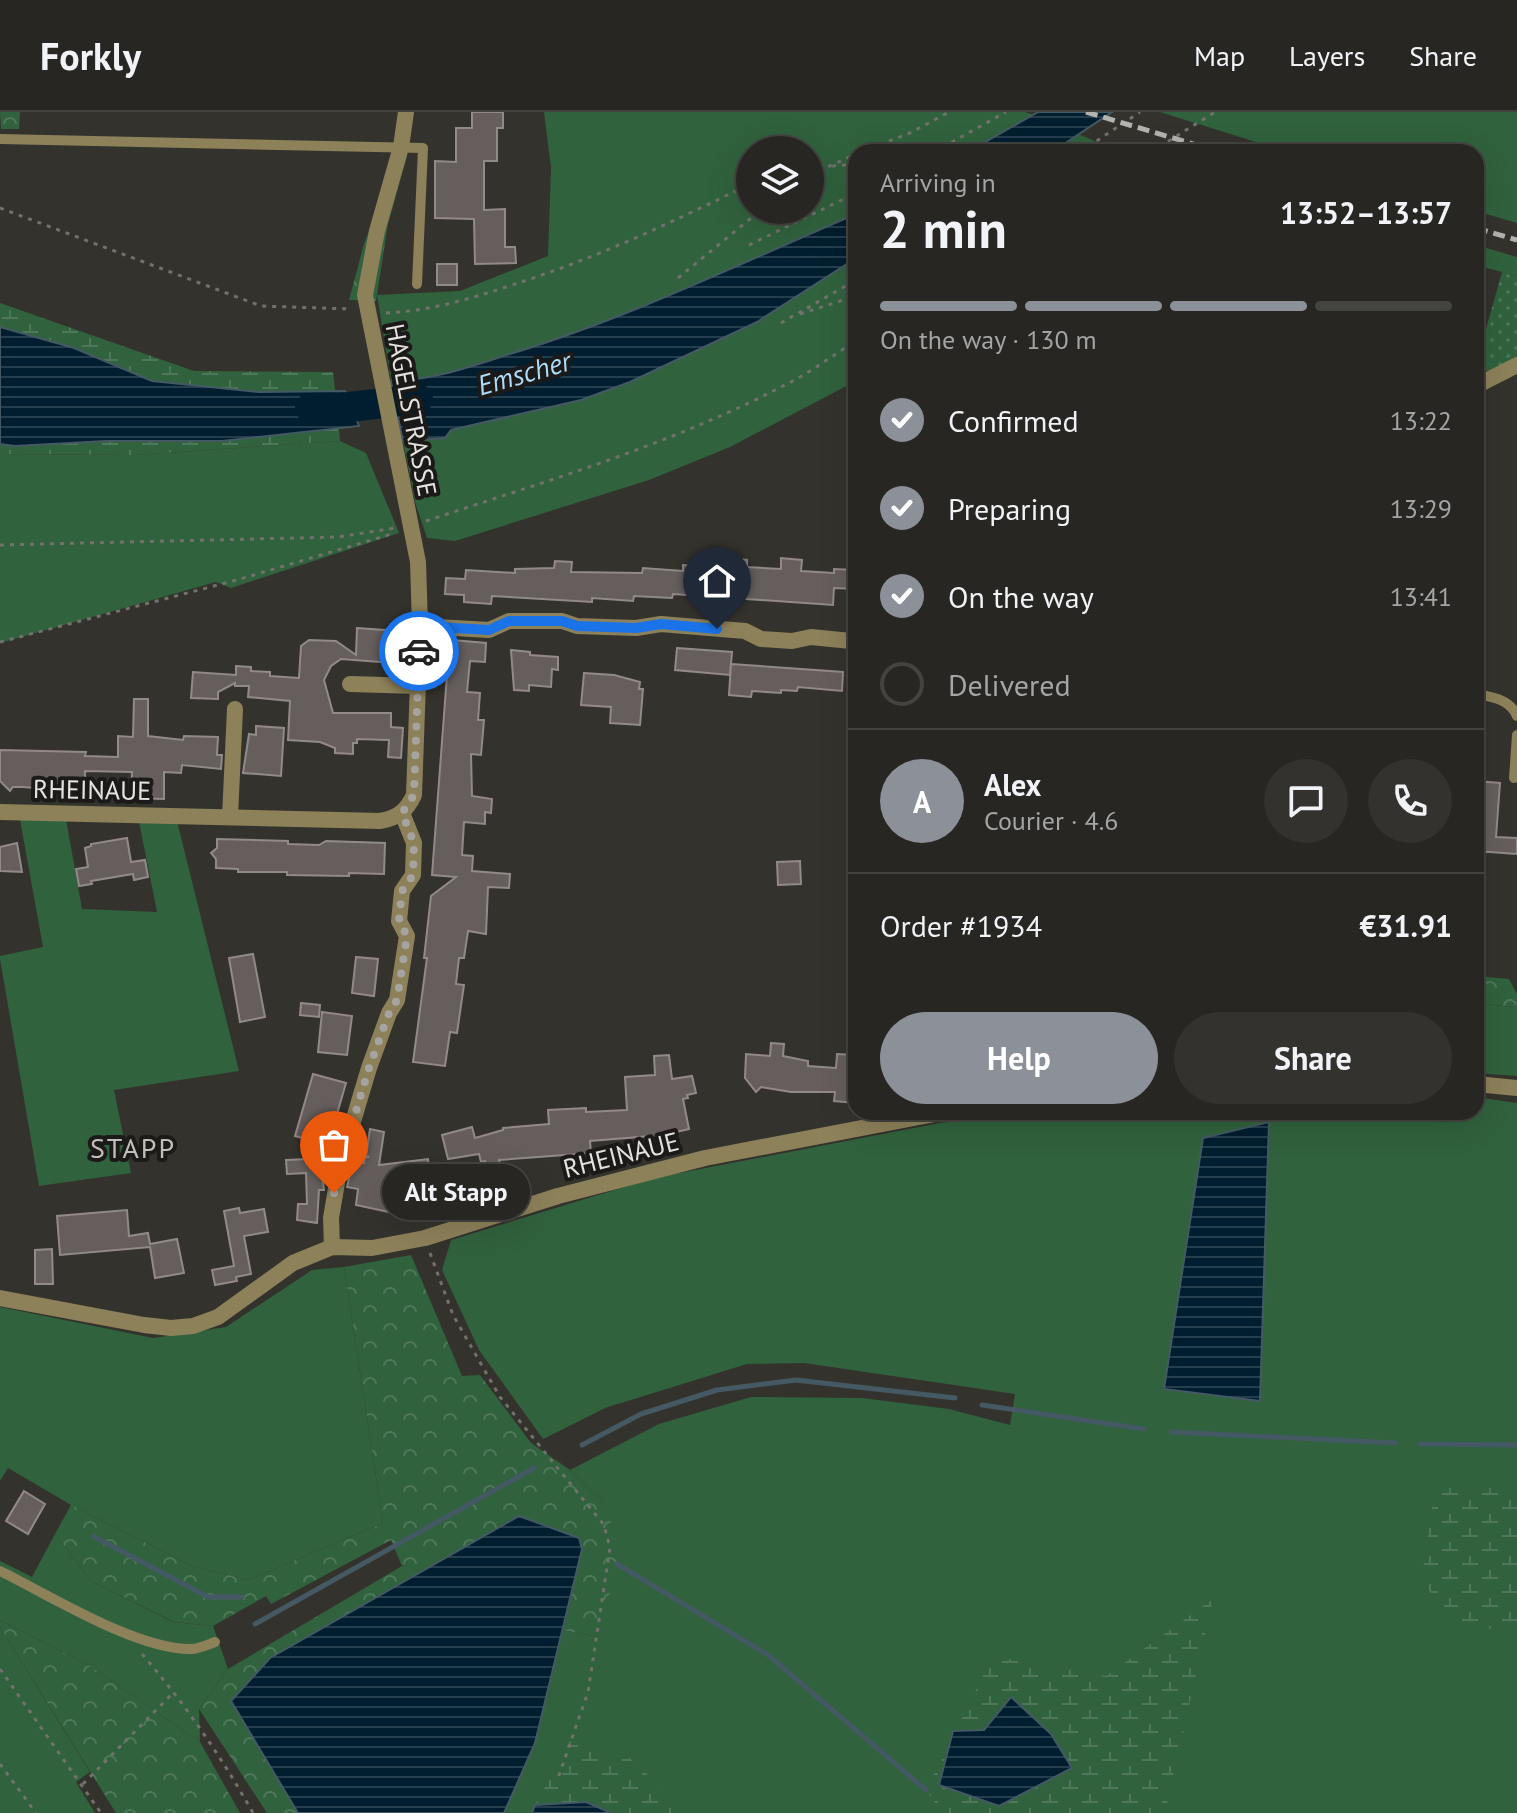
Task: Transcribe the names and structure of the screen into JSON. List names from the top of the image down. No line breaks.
{"streets":{"street":["HAGELSTRASSE","RHEINAUE"]},"crossings":[["HAGELSTRASSE","RHEINAUE"]],"districts":["STAPP"],"water":["Emscher"],"places":["Alt Stapp"],"page":{"header":"Forkly","nav":["Map","Layers","Share"],"heading":["2 min","Arriving in","13:52–13:57"],"panel":["Alex","Courier · 4.6","Order #1934","€31.91"],"bar":"On the way · 130 m","list":[["Confirmed","13:22"],["Preparing","13:29"],["On the way","13:41"],"Delivered"],"round":"A","buttons":["Help","Share"],"bubble":"Alt Stapp"}}
